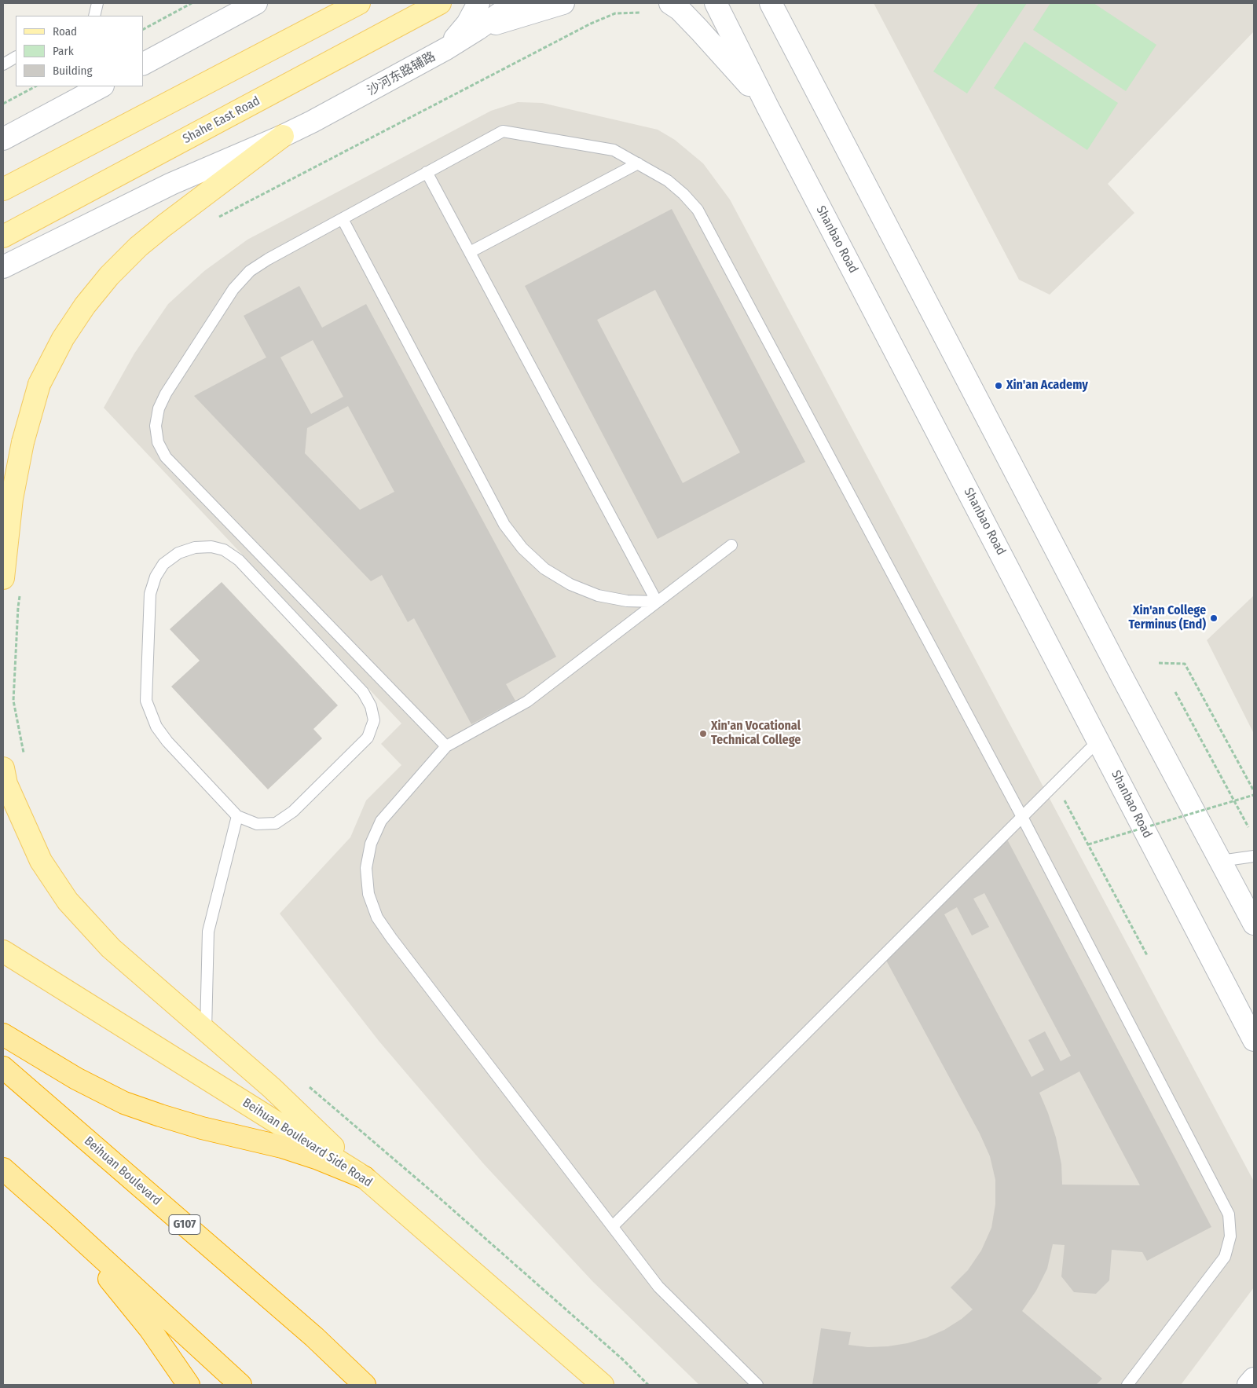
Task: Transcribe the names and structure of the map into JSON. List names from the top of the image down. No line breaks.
{"streets":{"highway":["Beihuan Boulevard","G107"],"main road":["沙河东路辅路","Shahe East Road","Shanbao Road","Beihuan Boulevard Side Road"]},"places":["Xin'an Academy","Xin'an College Terminus (End)","Xin'an Vocational Technical College"],"legend":["Road","Park","Building"]}
